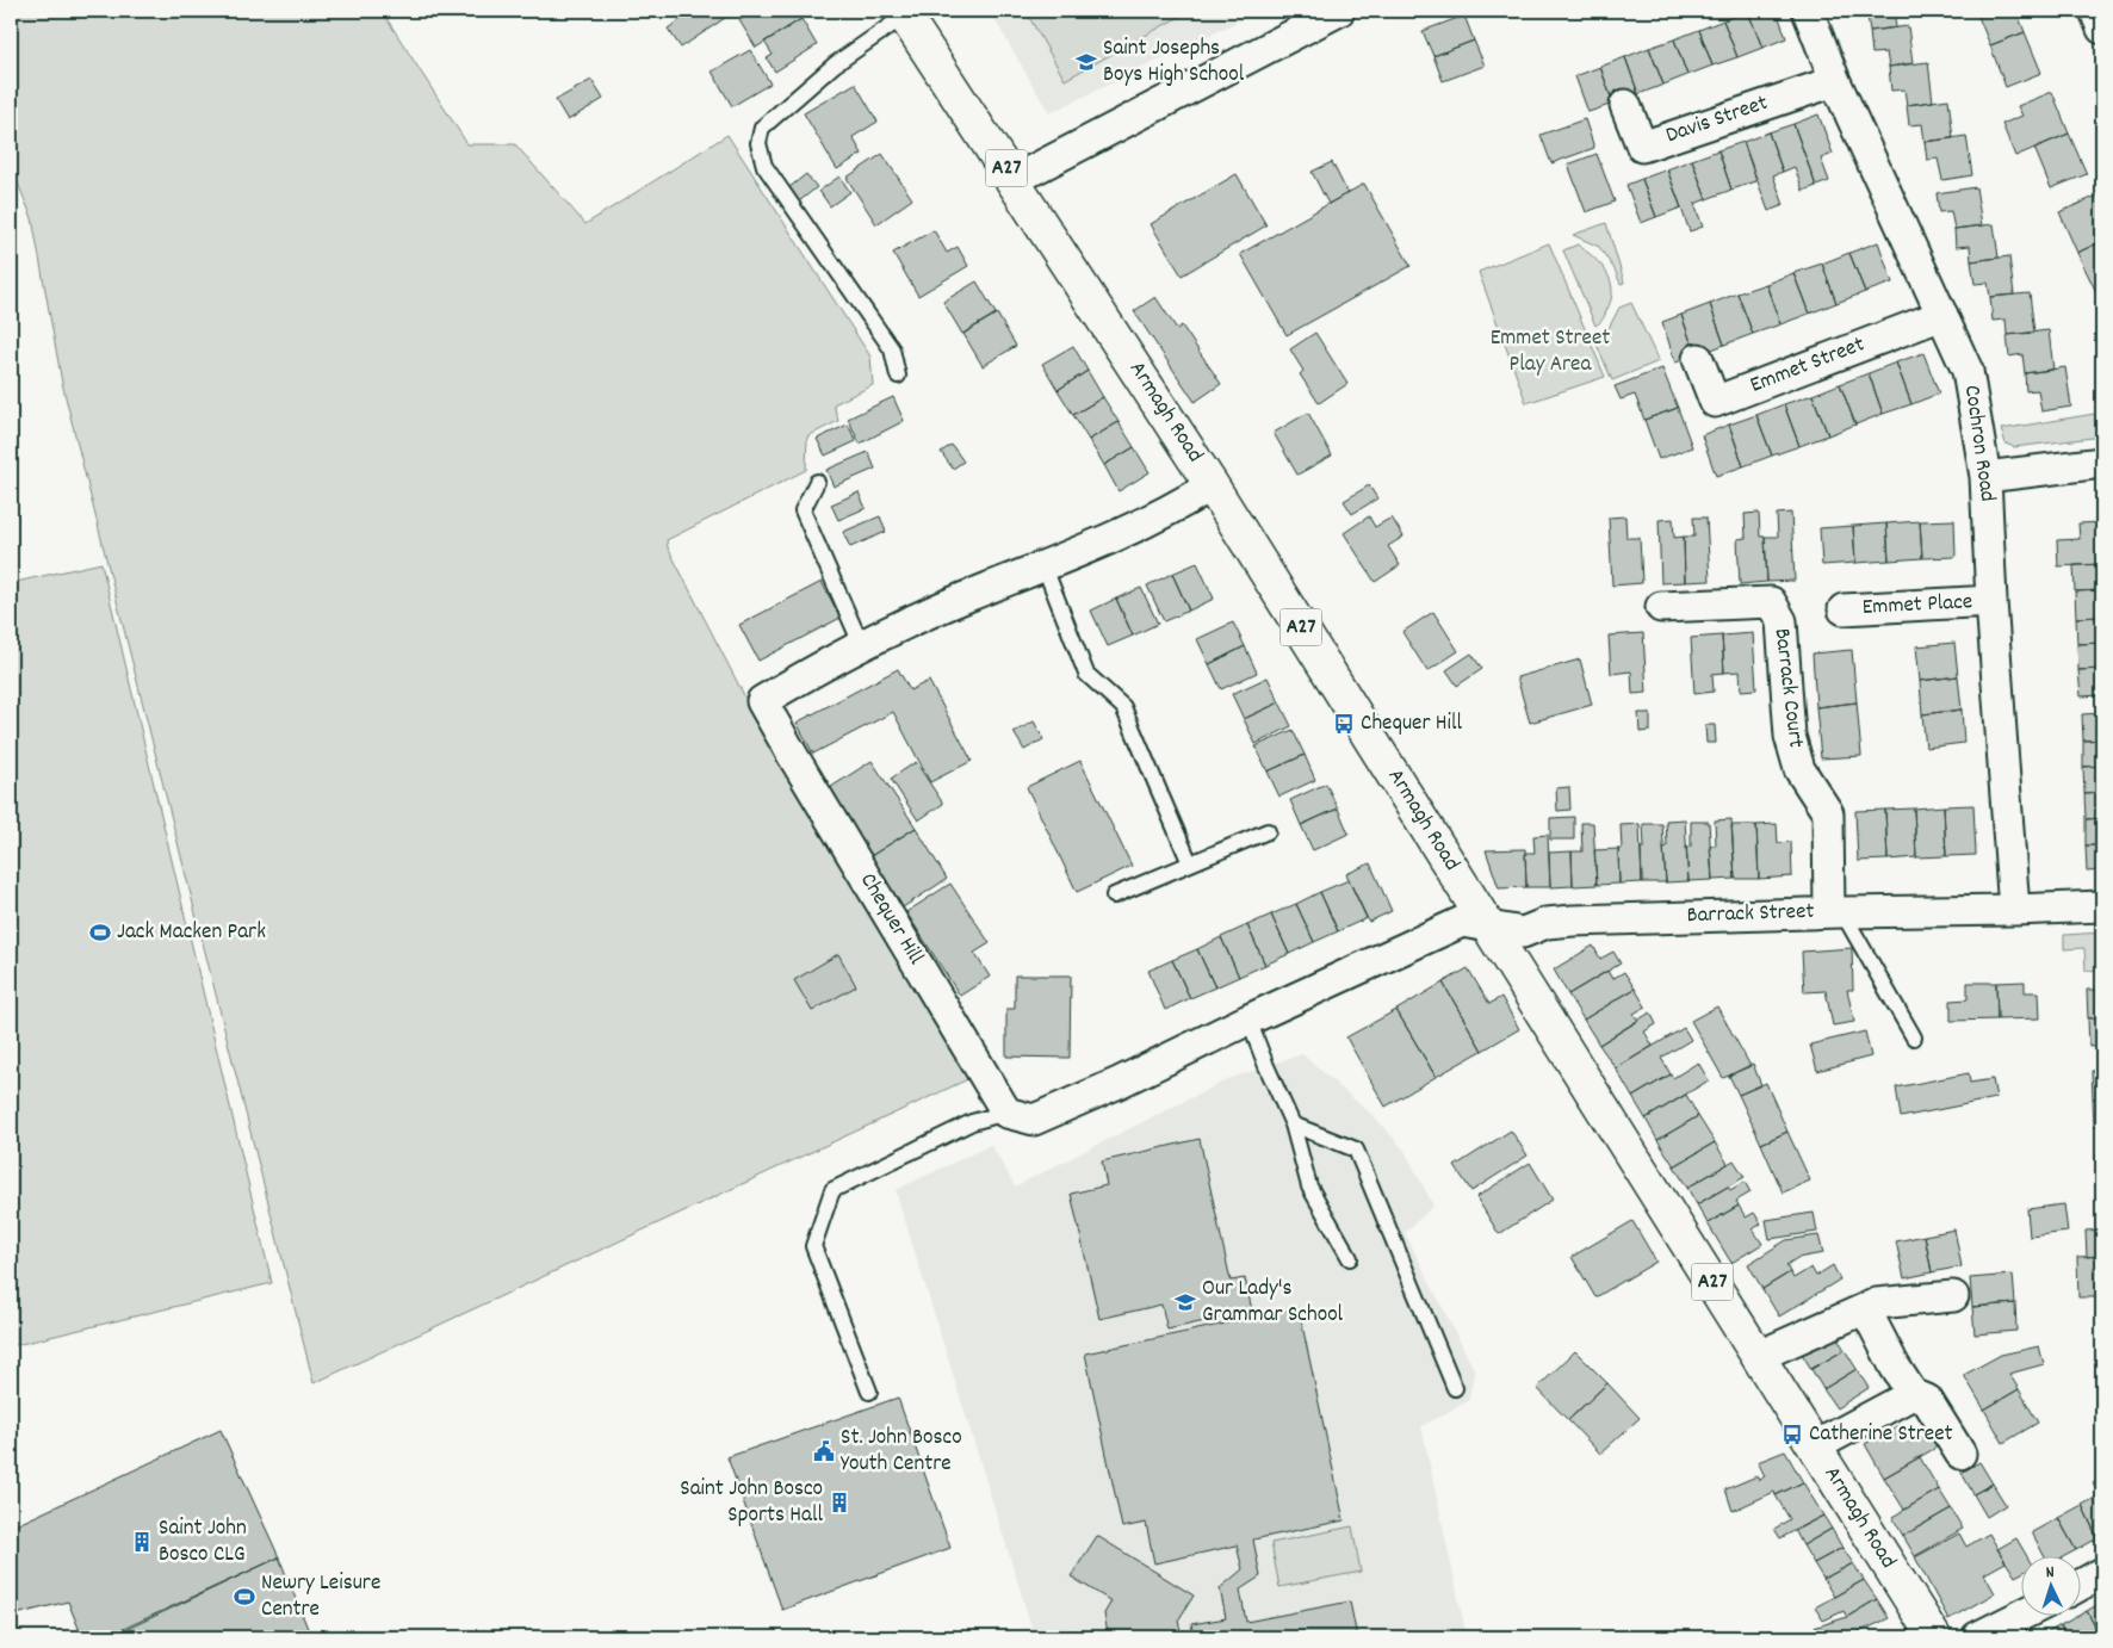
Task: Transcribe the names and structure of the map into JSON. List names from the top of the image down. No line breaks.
{"streets":{"main road":["A27","Armagh Road"],"street":["Davis Street","Emmet Street","Cochron Road","Emmet Place","Barrack Court","Barrack Street","Chequer Hill"]},"crossings":[["Davis Street","Cochron Road"],["Emmet Street","Cochron Road"],["Armagh Road","Barrack Street"],["Armagh Road","Chequer Hill"],["Cochron Road","Emmet Place"],["Cochron Road","Barrack Street"],["Barrack Court","Barrack Street"]],"parks":["Emmet Street Play Area"],"places":{"school or university":["Saint Josephs Boys High School","Our Lady's Grammar School"],"bus stop":["Chequer Hill","Catherine Street"],"sports":["Jack Macken Park","Newry Leisure Centre"],"public building":["St. John Bosco Youth Centre"],"building":["Saint John Bosco Sports Hall","Saint John Bosco CLG"]},"north":"top"}
